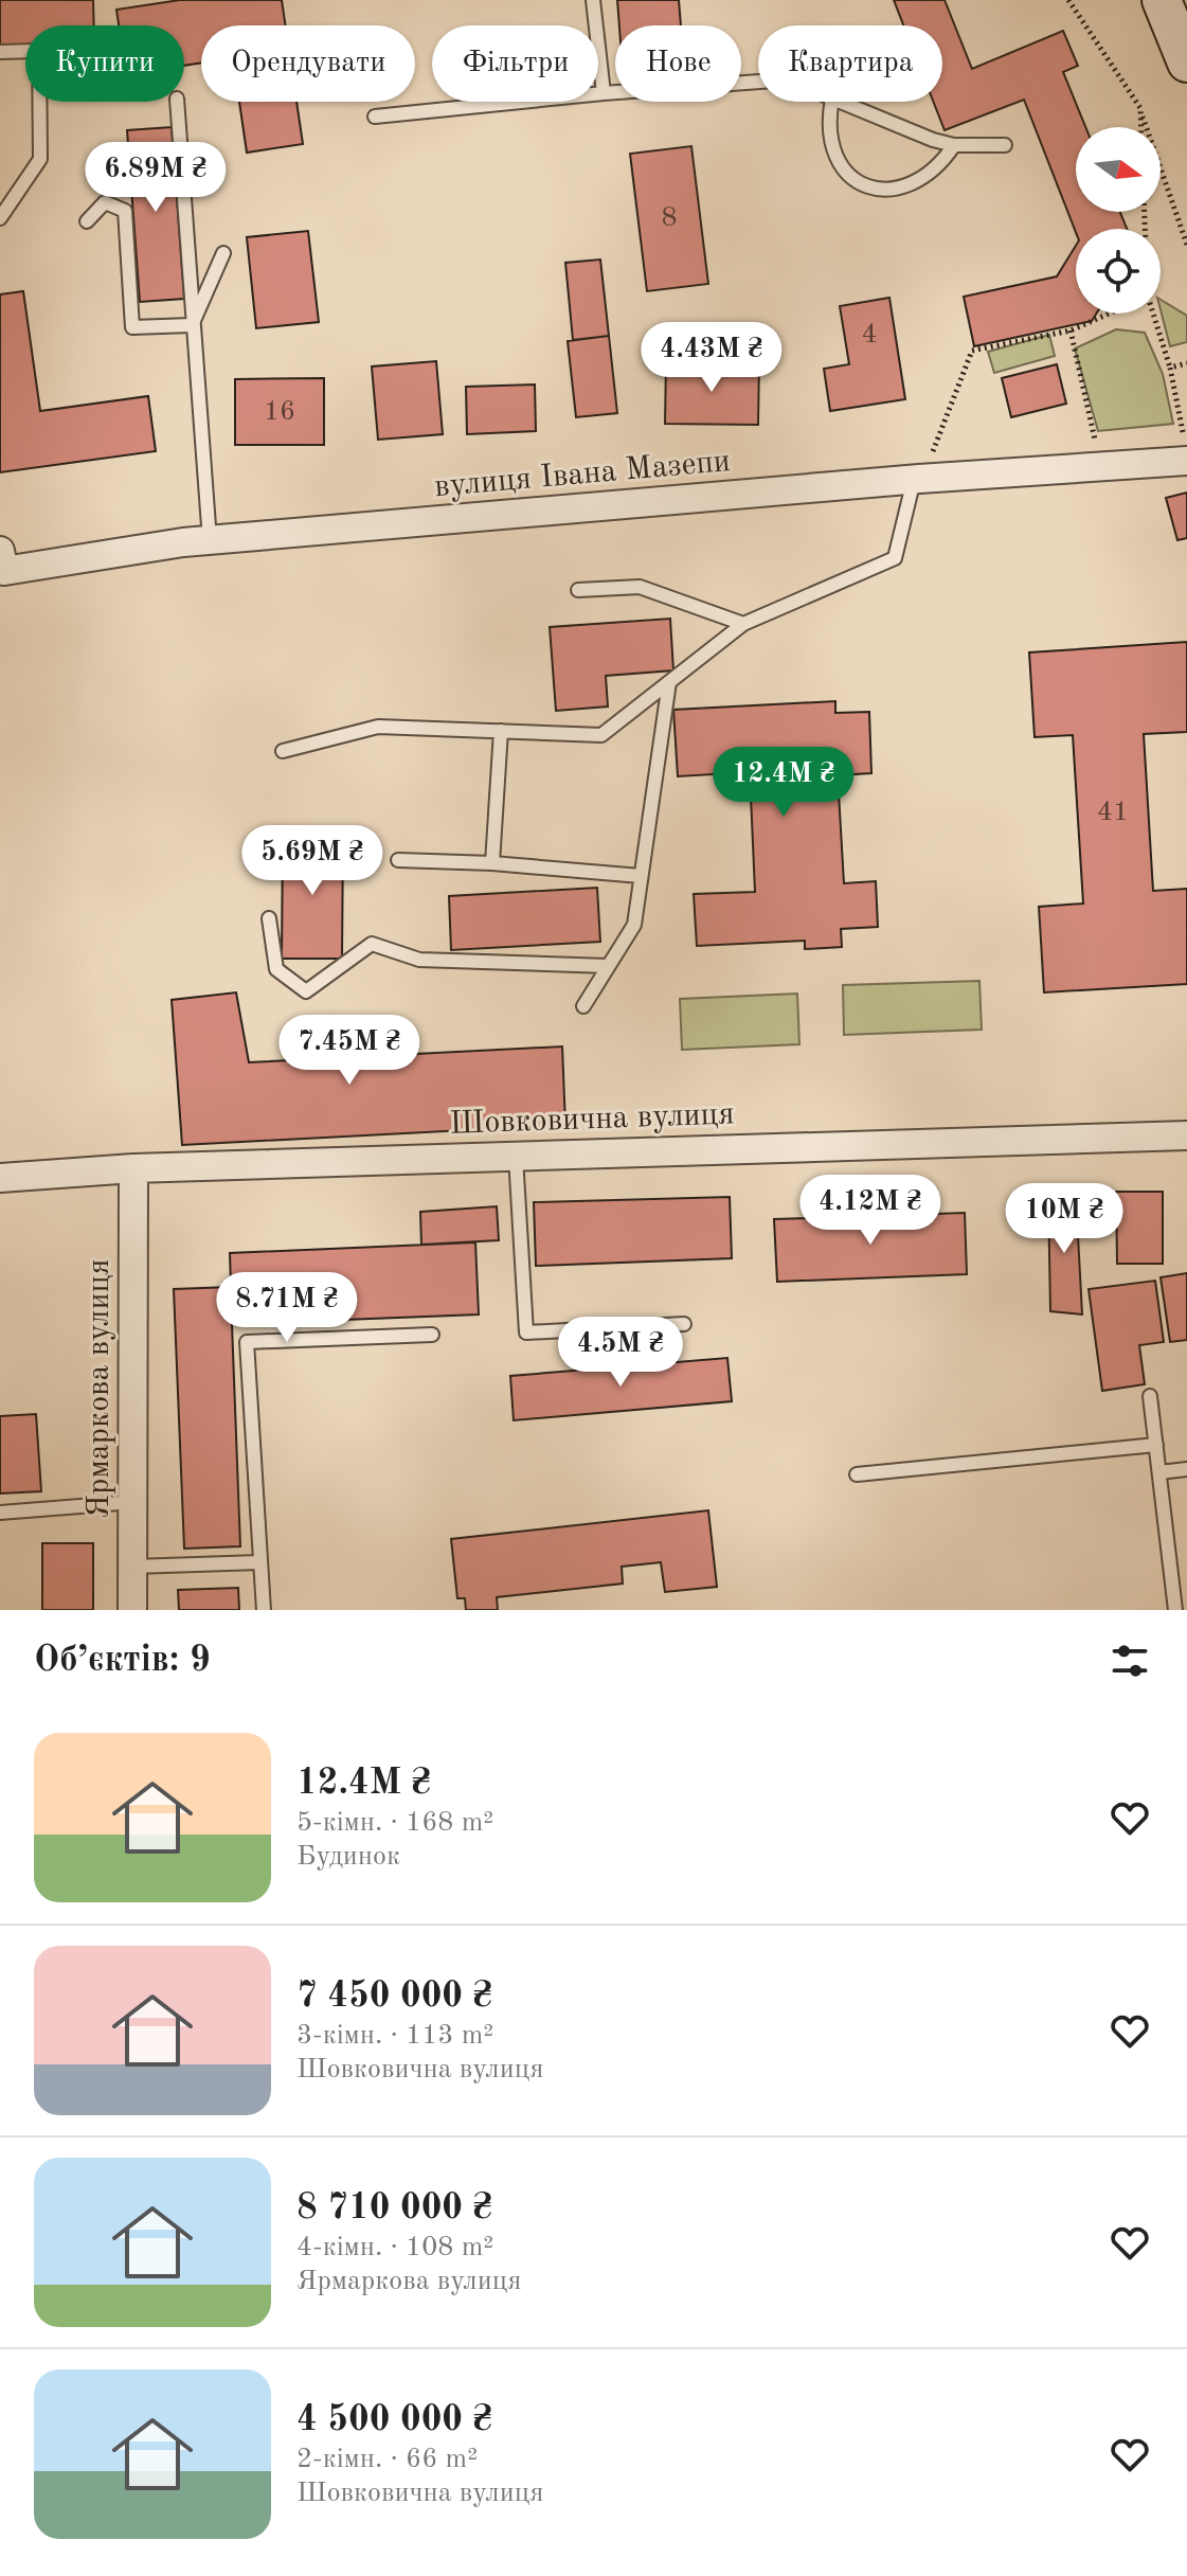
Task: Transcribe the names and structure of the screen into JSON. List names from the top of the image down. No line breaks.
{"streets":{"street":["вулиця Івана Мазепи","Шовковична вулиця","Ярмаркова вулиця"]},"crossings":[["Шовковична вулиця","Ярмаркова вулиця"]],"house_numbers":["8","4","16","41"],"north":"right","page":{"chip":["Купити","Орендувати","Фільтри","Нове","Квартира"],"price":["6.89M ₴","4.43M ₴","12.4M ₴","5.69M ₴","7.45M ₴","4.12M ₴","10M ₴","8.71M ₴","4.5M ₴"],"heading":"Об’єктів: 9","list":[{"name":"12.4M ₴","note":"5-кімн. · 168 m² · Будинок"},{"name":"7 450 000 ₴","note":"3-кімн. · 113 m² · Шовковична вулиця"},{"name":"8 710 000 ₴","note":"4-кімн. · 108 m² · Ярмаркова вулиця"},{"name":"4 500 000 ₴","note":"2-кімн. · 66 m² · Шовковична вулиця"}]}}
